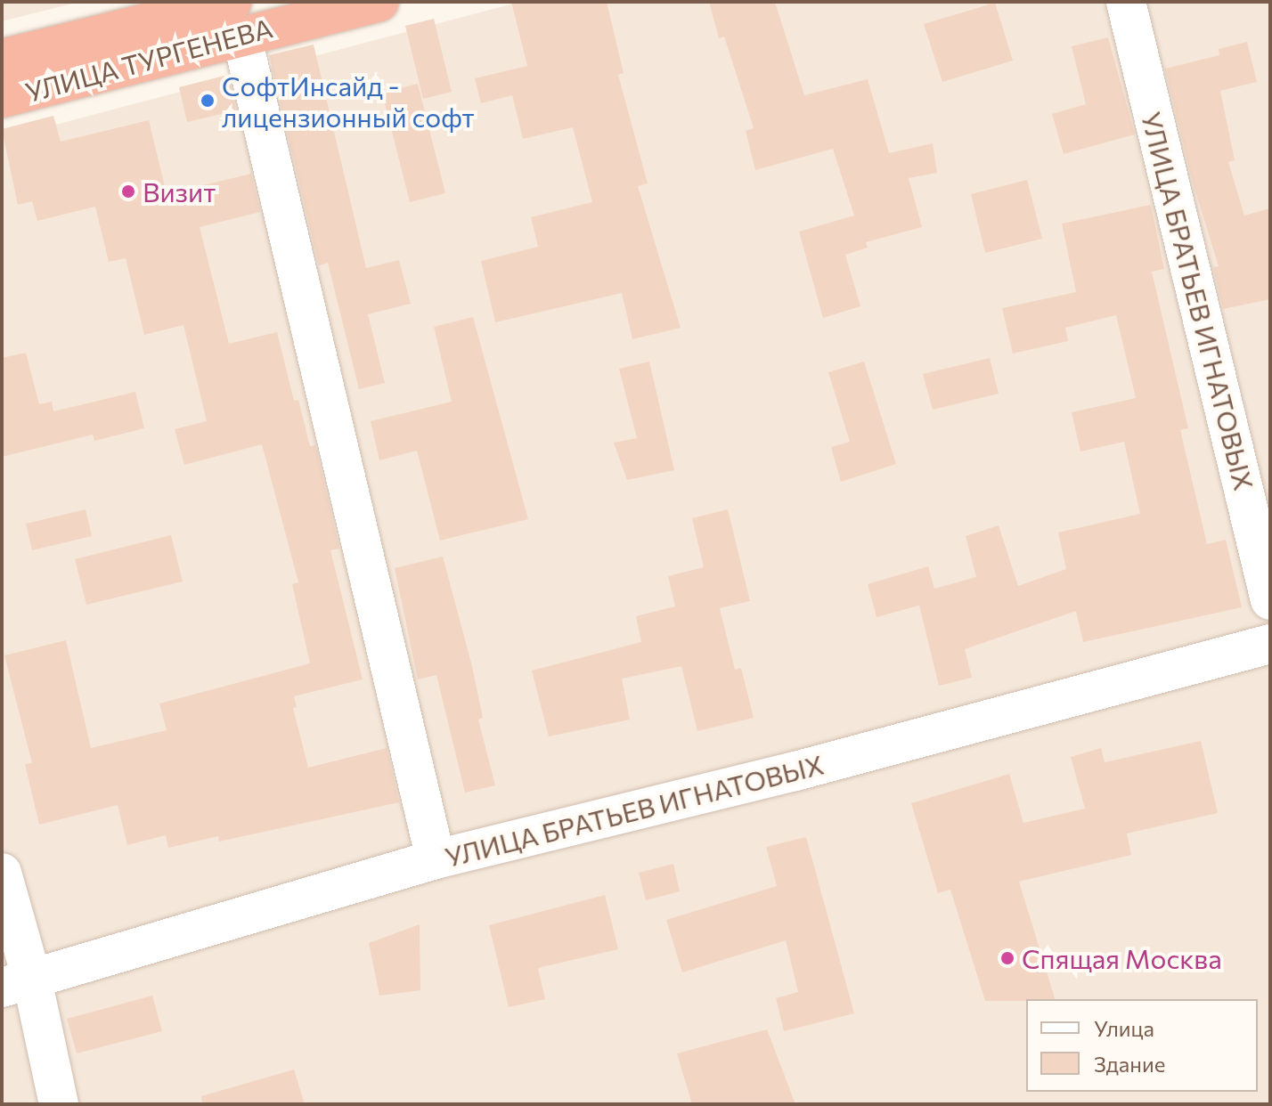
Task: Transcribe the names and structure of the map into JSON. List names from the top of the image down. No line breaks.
{"streets":{"highway":["УЛИЦА ТУРГЕНЕВА"],"street":["УЛИЦА БРАТЬЕВ ИГНАТОВЫХ"]},"places":["СофтИнсайд - лицензионный софт","Визит","Спящая Москва"],"legend":["Улица","Здание"]}
